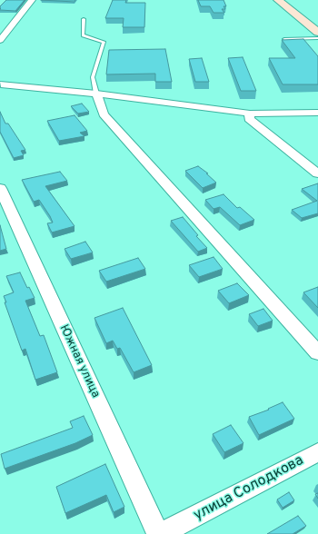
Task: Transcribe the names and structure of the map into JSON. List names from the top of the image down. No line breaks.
{"streets":{"street":["Южная улица","улица Солодкова"]}}
